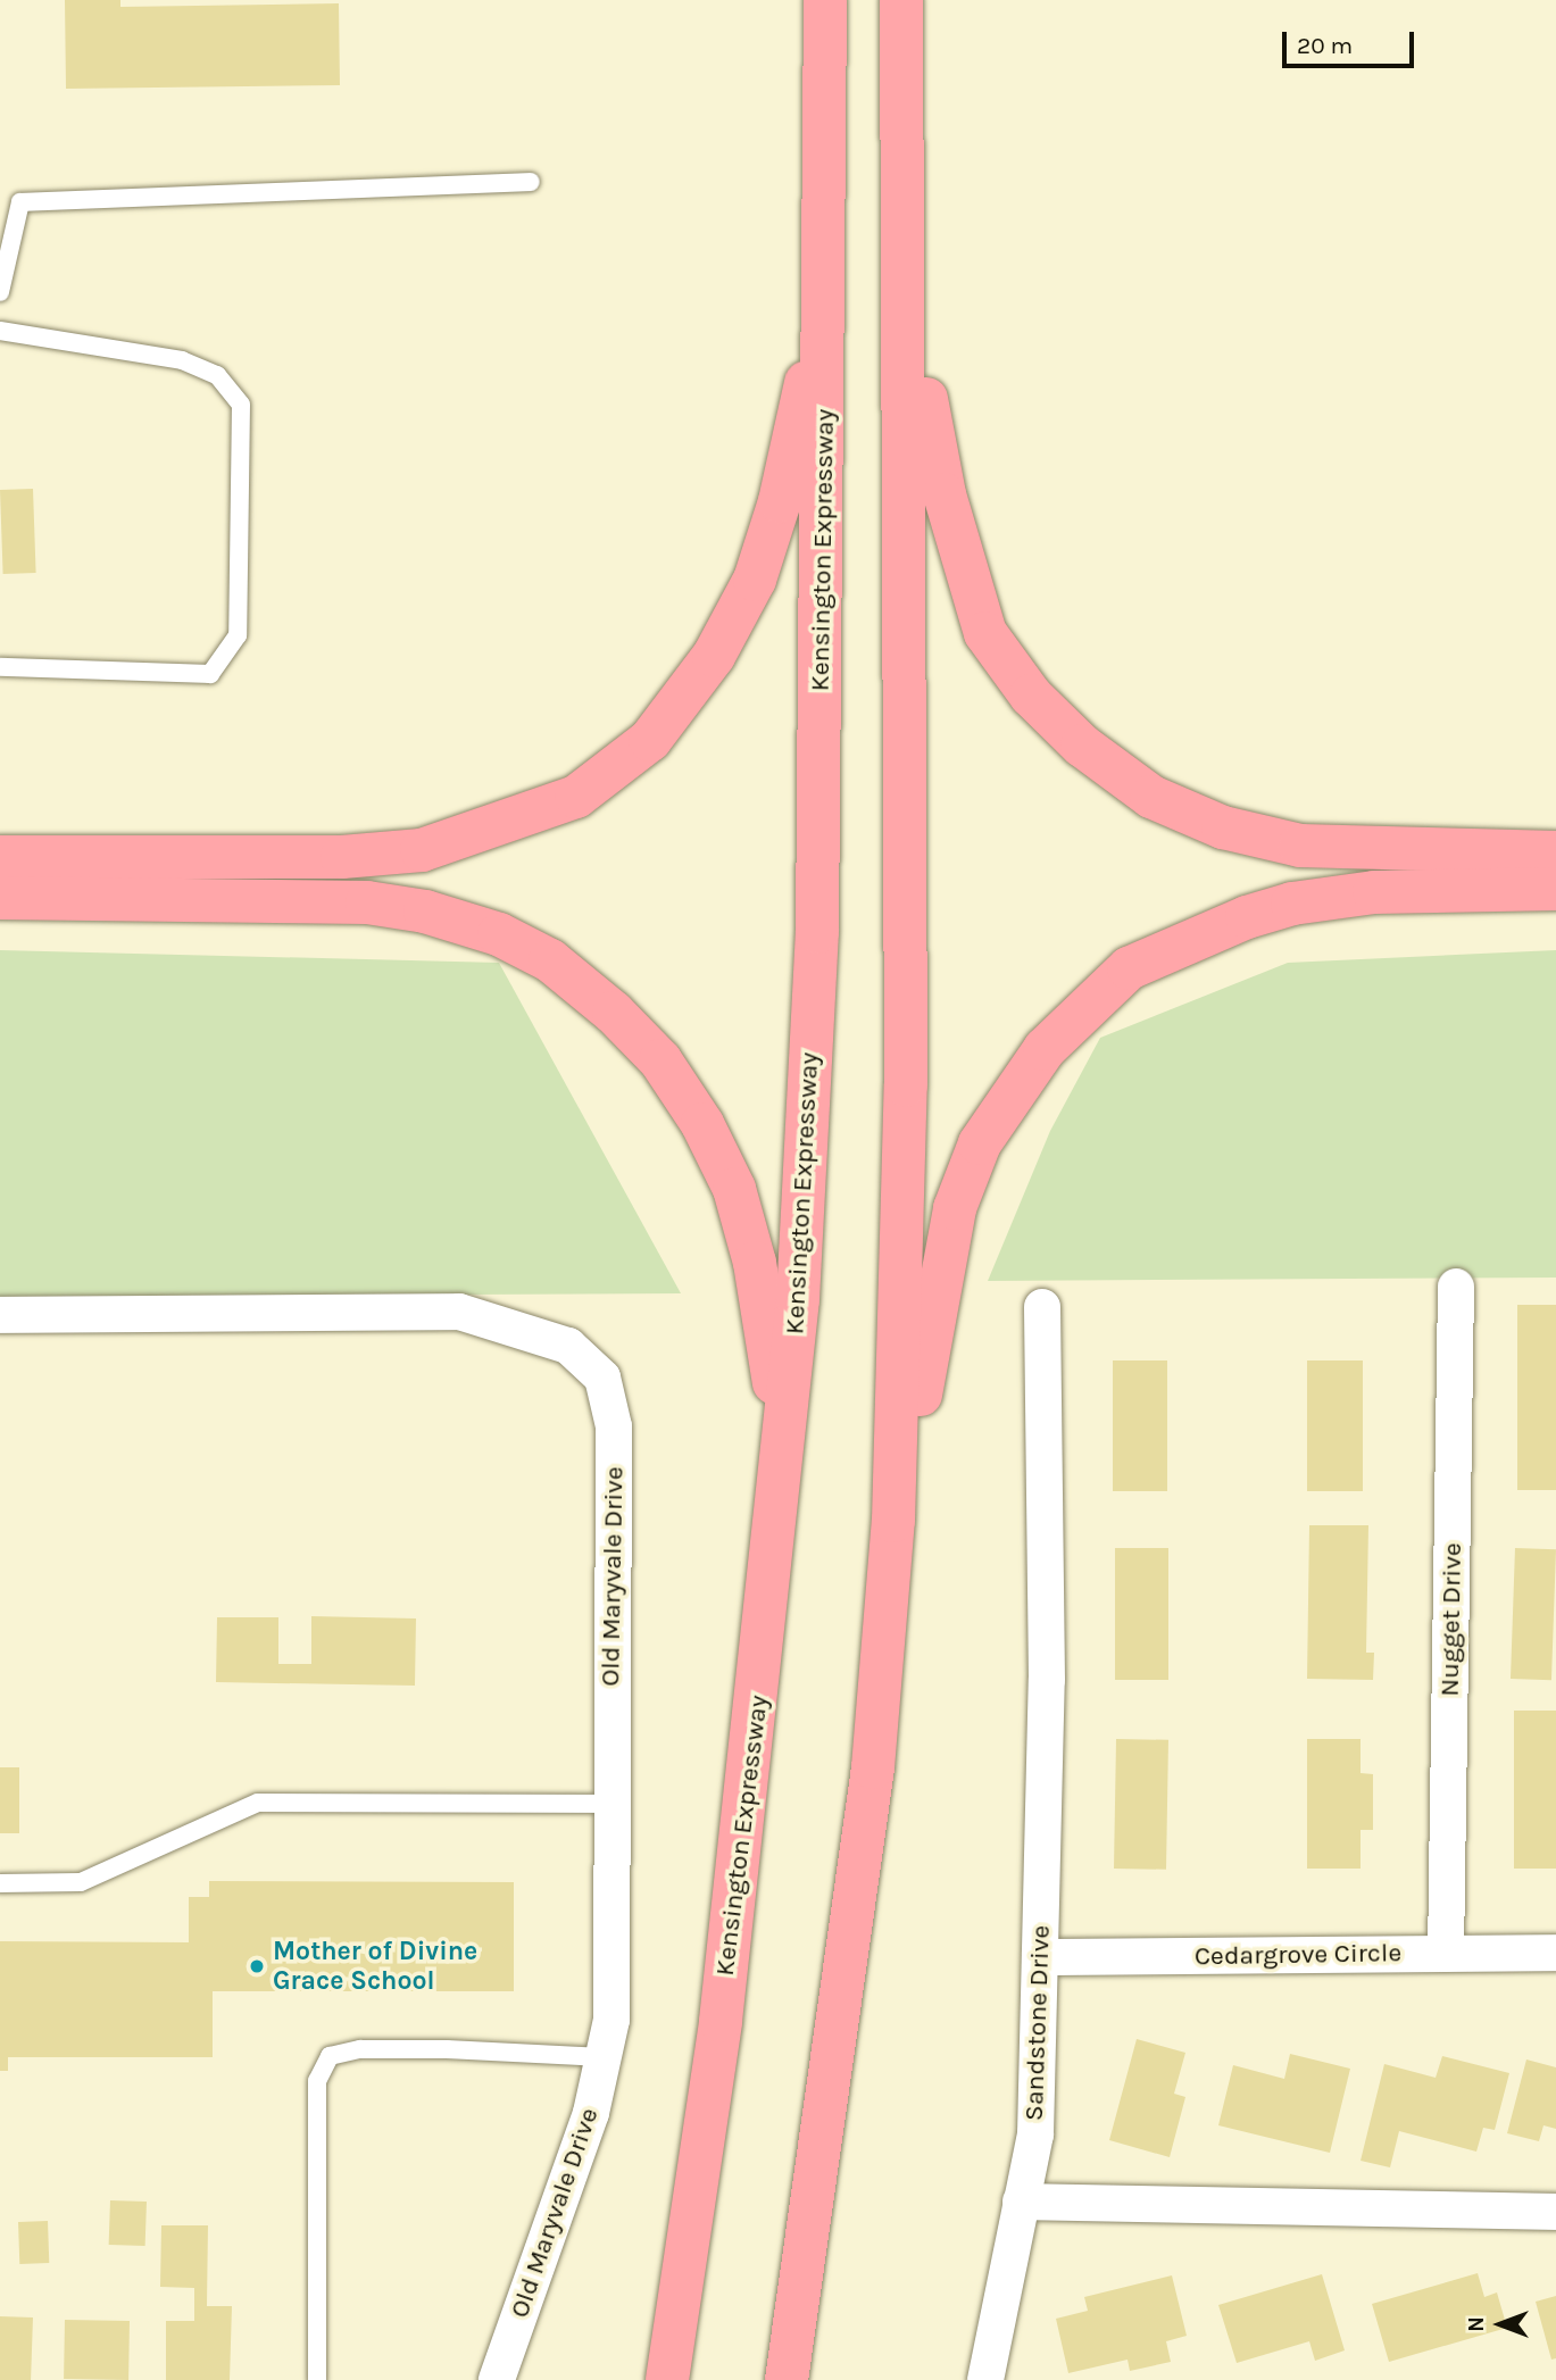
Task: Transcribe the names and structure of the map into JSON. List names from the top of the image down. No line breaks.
{"streets":{"highway":["Kensington Expressway"],"street":["Old Maryvale Drive","Nugget Drive","Cedargrove Circle","Sandstone Drive"]},"crossings":[["Nugget Drive","Cedargrove Circle"],["Cedargrove Circle","Sandstone Drive"]],"places":["Mother of Divine Grace School"],"scale_bar":"20 m","north":"left"}
